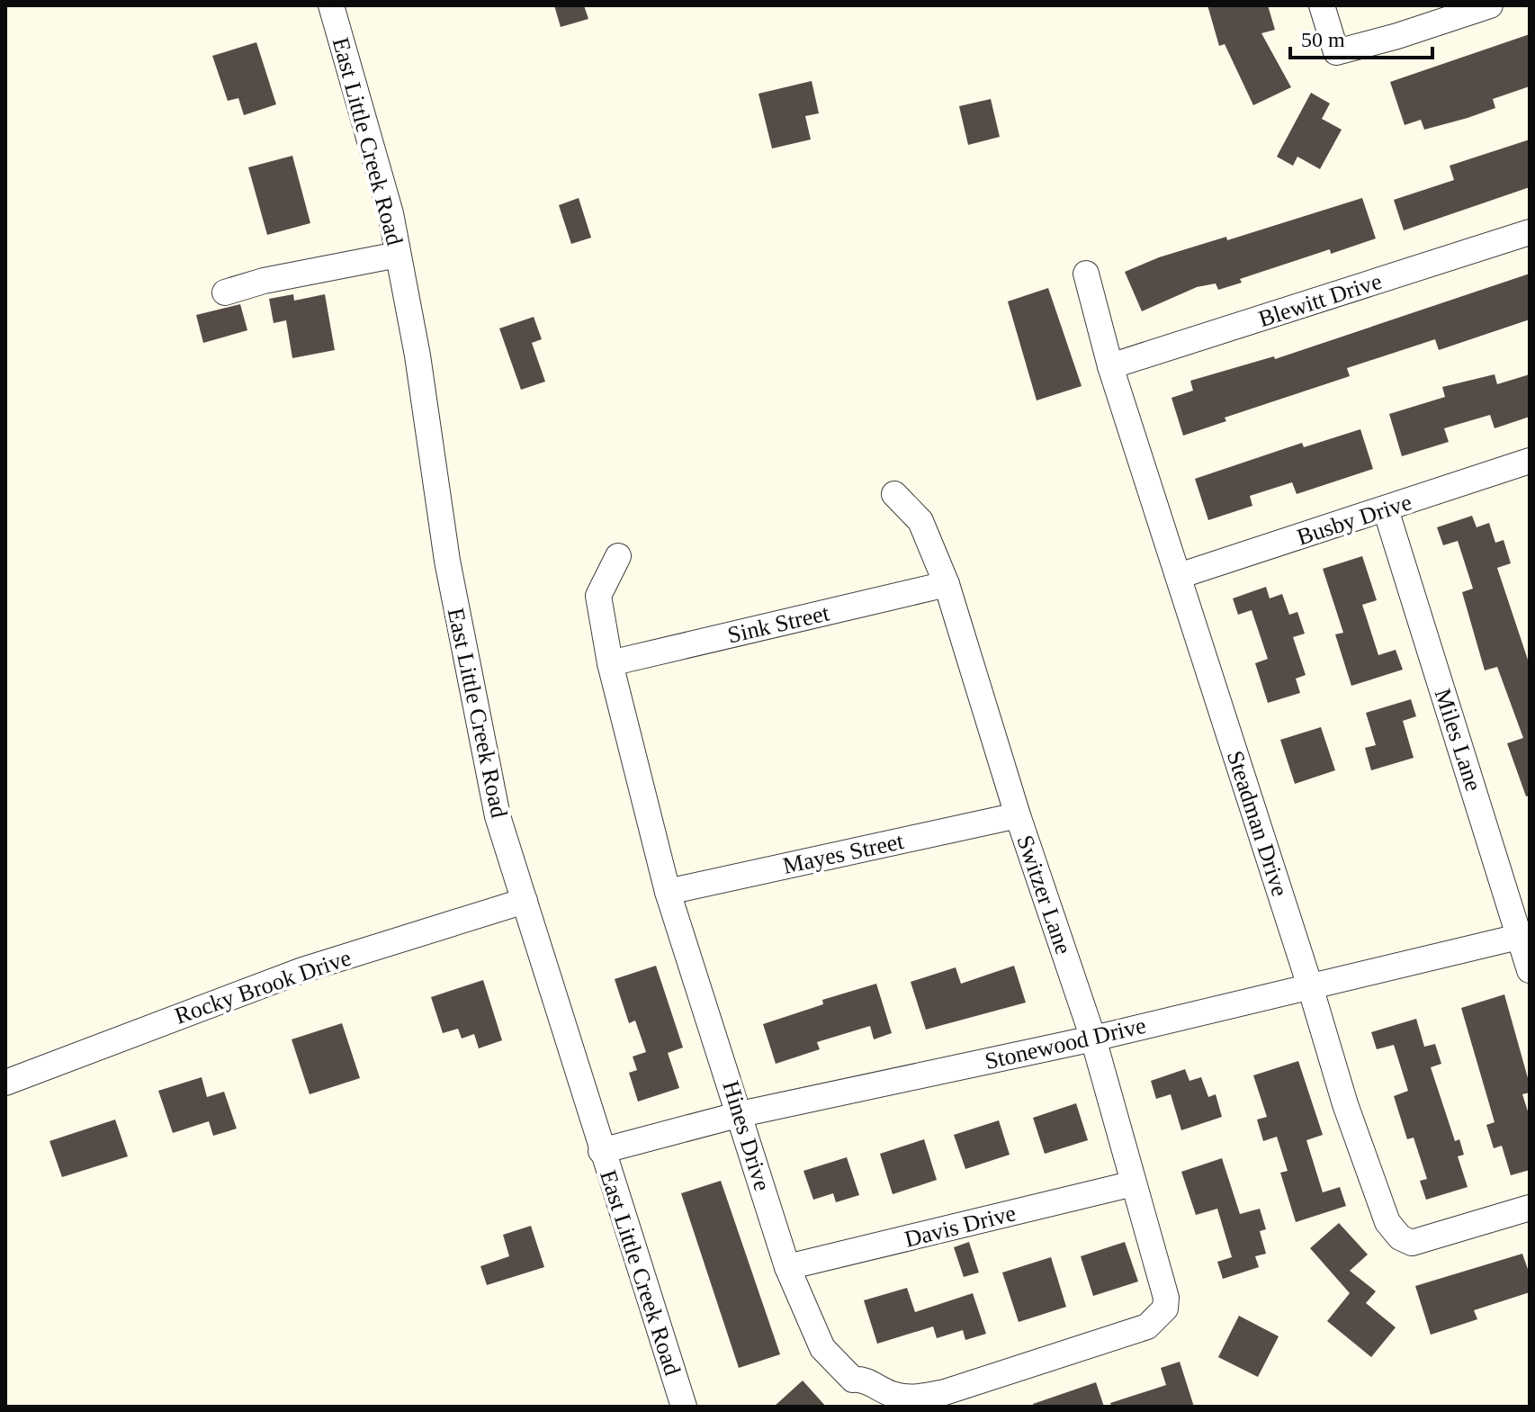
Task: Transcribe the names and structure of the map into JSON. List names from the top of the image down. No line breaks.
{"streets":{"street":["East Little Creek Road","Blewitt Drive","Busby Drive","Sink Street","Miles Lane","Steadman Drive","Mayes Street","Switzer Lane","Rocky Brook Drive","Stonewood Drive","Hines Drive","Davis Drive"]},"crossings":[["East Little Creek Road","Rocky Brook Drive"],["East Little Creek Road","Stonewood Drive"],["Blewitt Drive","Steadman Drive"],["Busby Drive","Miles Lane"],["Busby Drive","Steadman Drive"],["Sink Street","Switzer Lane"],["Sink Street","Hines Drive"],["Miles Lane","Stonewood Drive"],["Steadman Drive","Stonewood Drive"],["Mayes Street","Switzer Lane"],["Mayes Street","Hines Drive"],["Switzer Lane","Stonewood Drive"],["Switzer Lane","Hines Drive"],["Switzer Lane","Davis Drive"],["Stonewood Drive","Hines Drive"],["Hines Drive","Davis Drive"]],"scale_bar":"50 m"}
